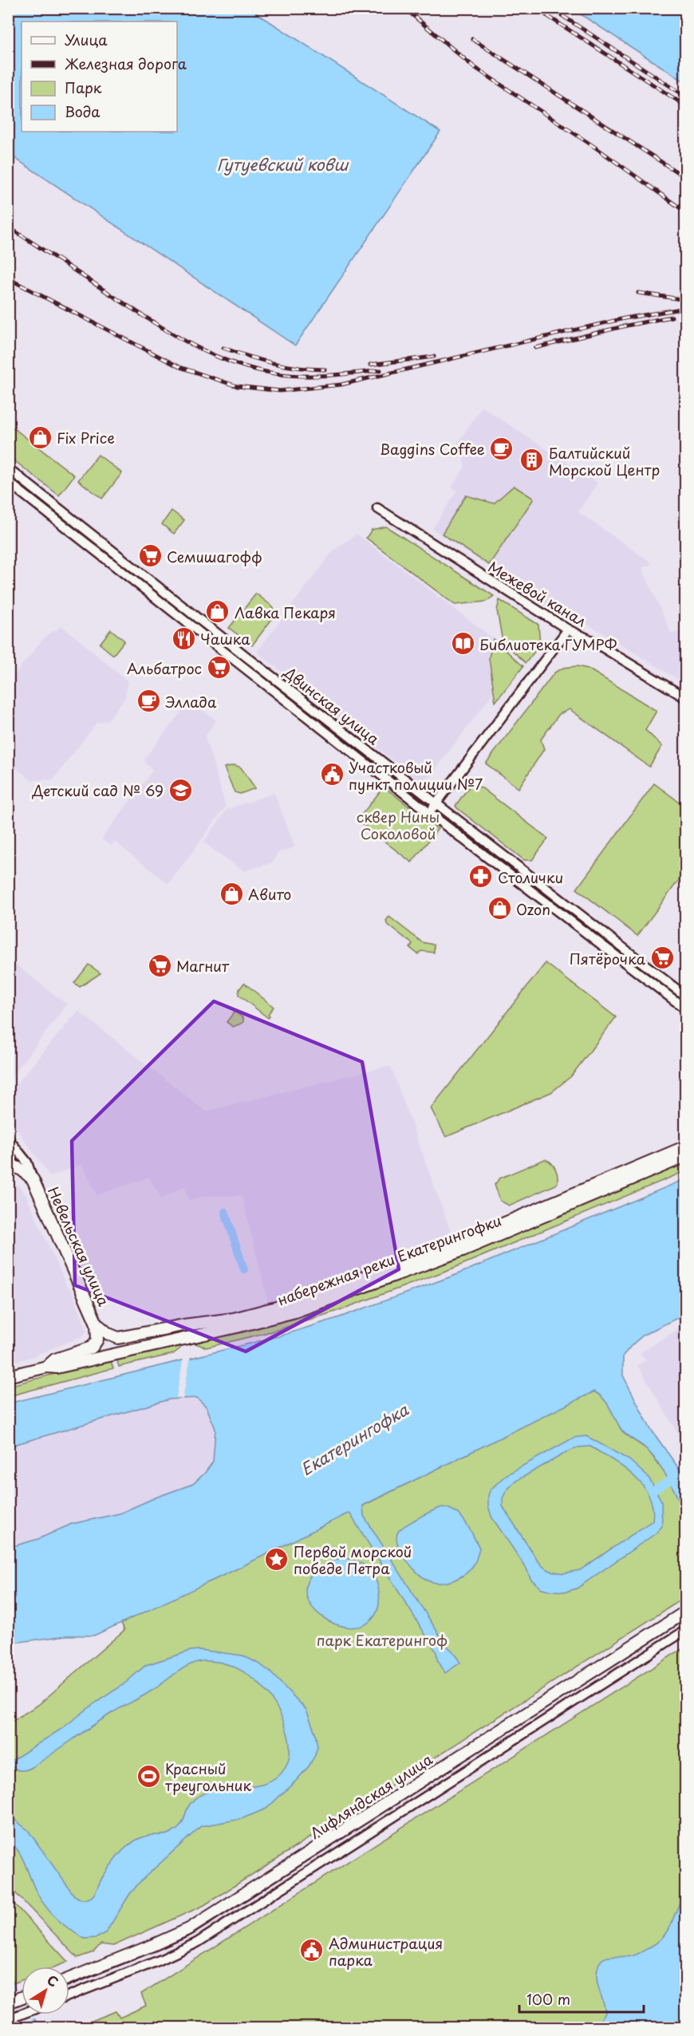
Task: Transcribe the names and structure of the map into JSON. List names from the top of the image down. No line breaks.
{"streets":{"main road":["Невельская улица","набережная реки Екатерингофки","Лифляндская улица"],"street":["Межевой канал","Двинская улица"]},"crossings":[["Невельская улица","набережная реки Екатерингофки"]],"water":["Гутуевский ковш","Екатерингофка"],"parks":["сквер Нины Соколовой","парк Екатерингоф"],"places":{"shop":["Fix Price","Лавка Пекаря","Авито","Ozon"],"cafe":["Baggins Coffee","Эллада"],"building":["Балтийский Морской Центр"],"supermarket":["Семишагофф","Альбатрос","Пятёрочка","Магнит"],"restaurant":["Чашка"],"library":["Библиотека ГУМРФ"],"public building":["Участковый пункт полиции №7","Администрация парка"],"school or university":["Детский сад № 69"],"pharmacy":["Столички"],"place":["Первой морской победе Петра"],"sports":["Красный треугольник"]},"legend":["Улица","Железная дорога","Парк","Вода"],"scale_bar":"100 m","north":"top right"}
